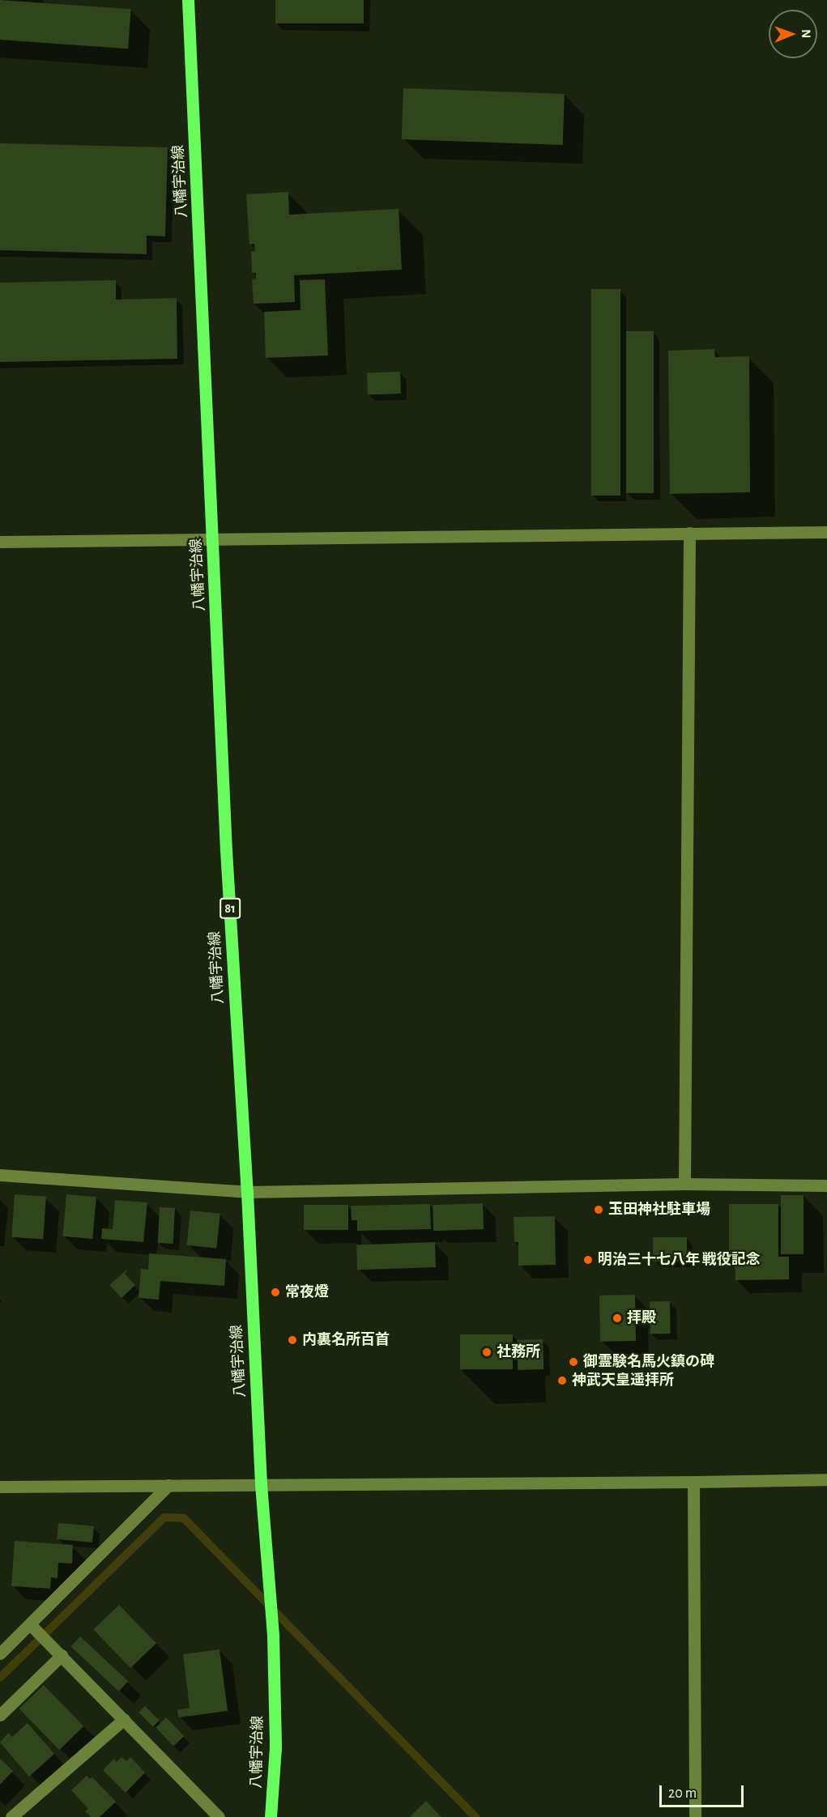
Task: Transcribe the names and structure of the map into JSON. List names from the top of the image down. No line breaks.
{"streets":{"main road":["八幡宇治線","81"]},"places":["玉田神社駐車場","明治三十七八年 戦役記念","常夜燈","拝殿","内裏名所百首","社務所","御霊験名馬火鎮の碑","神武天皇遥拝所"],"scale_bar":"20 m","north":"right"}
